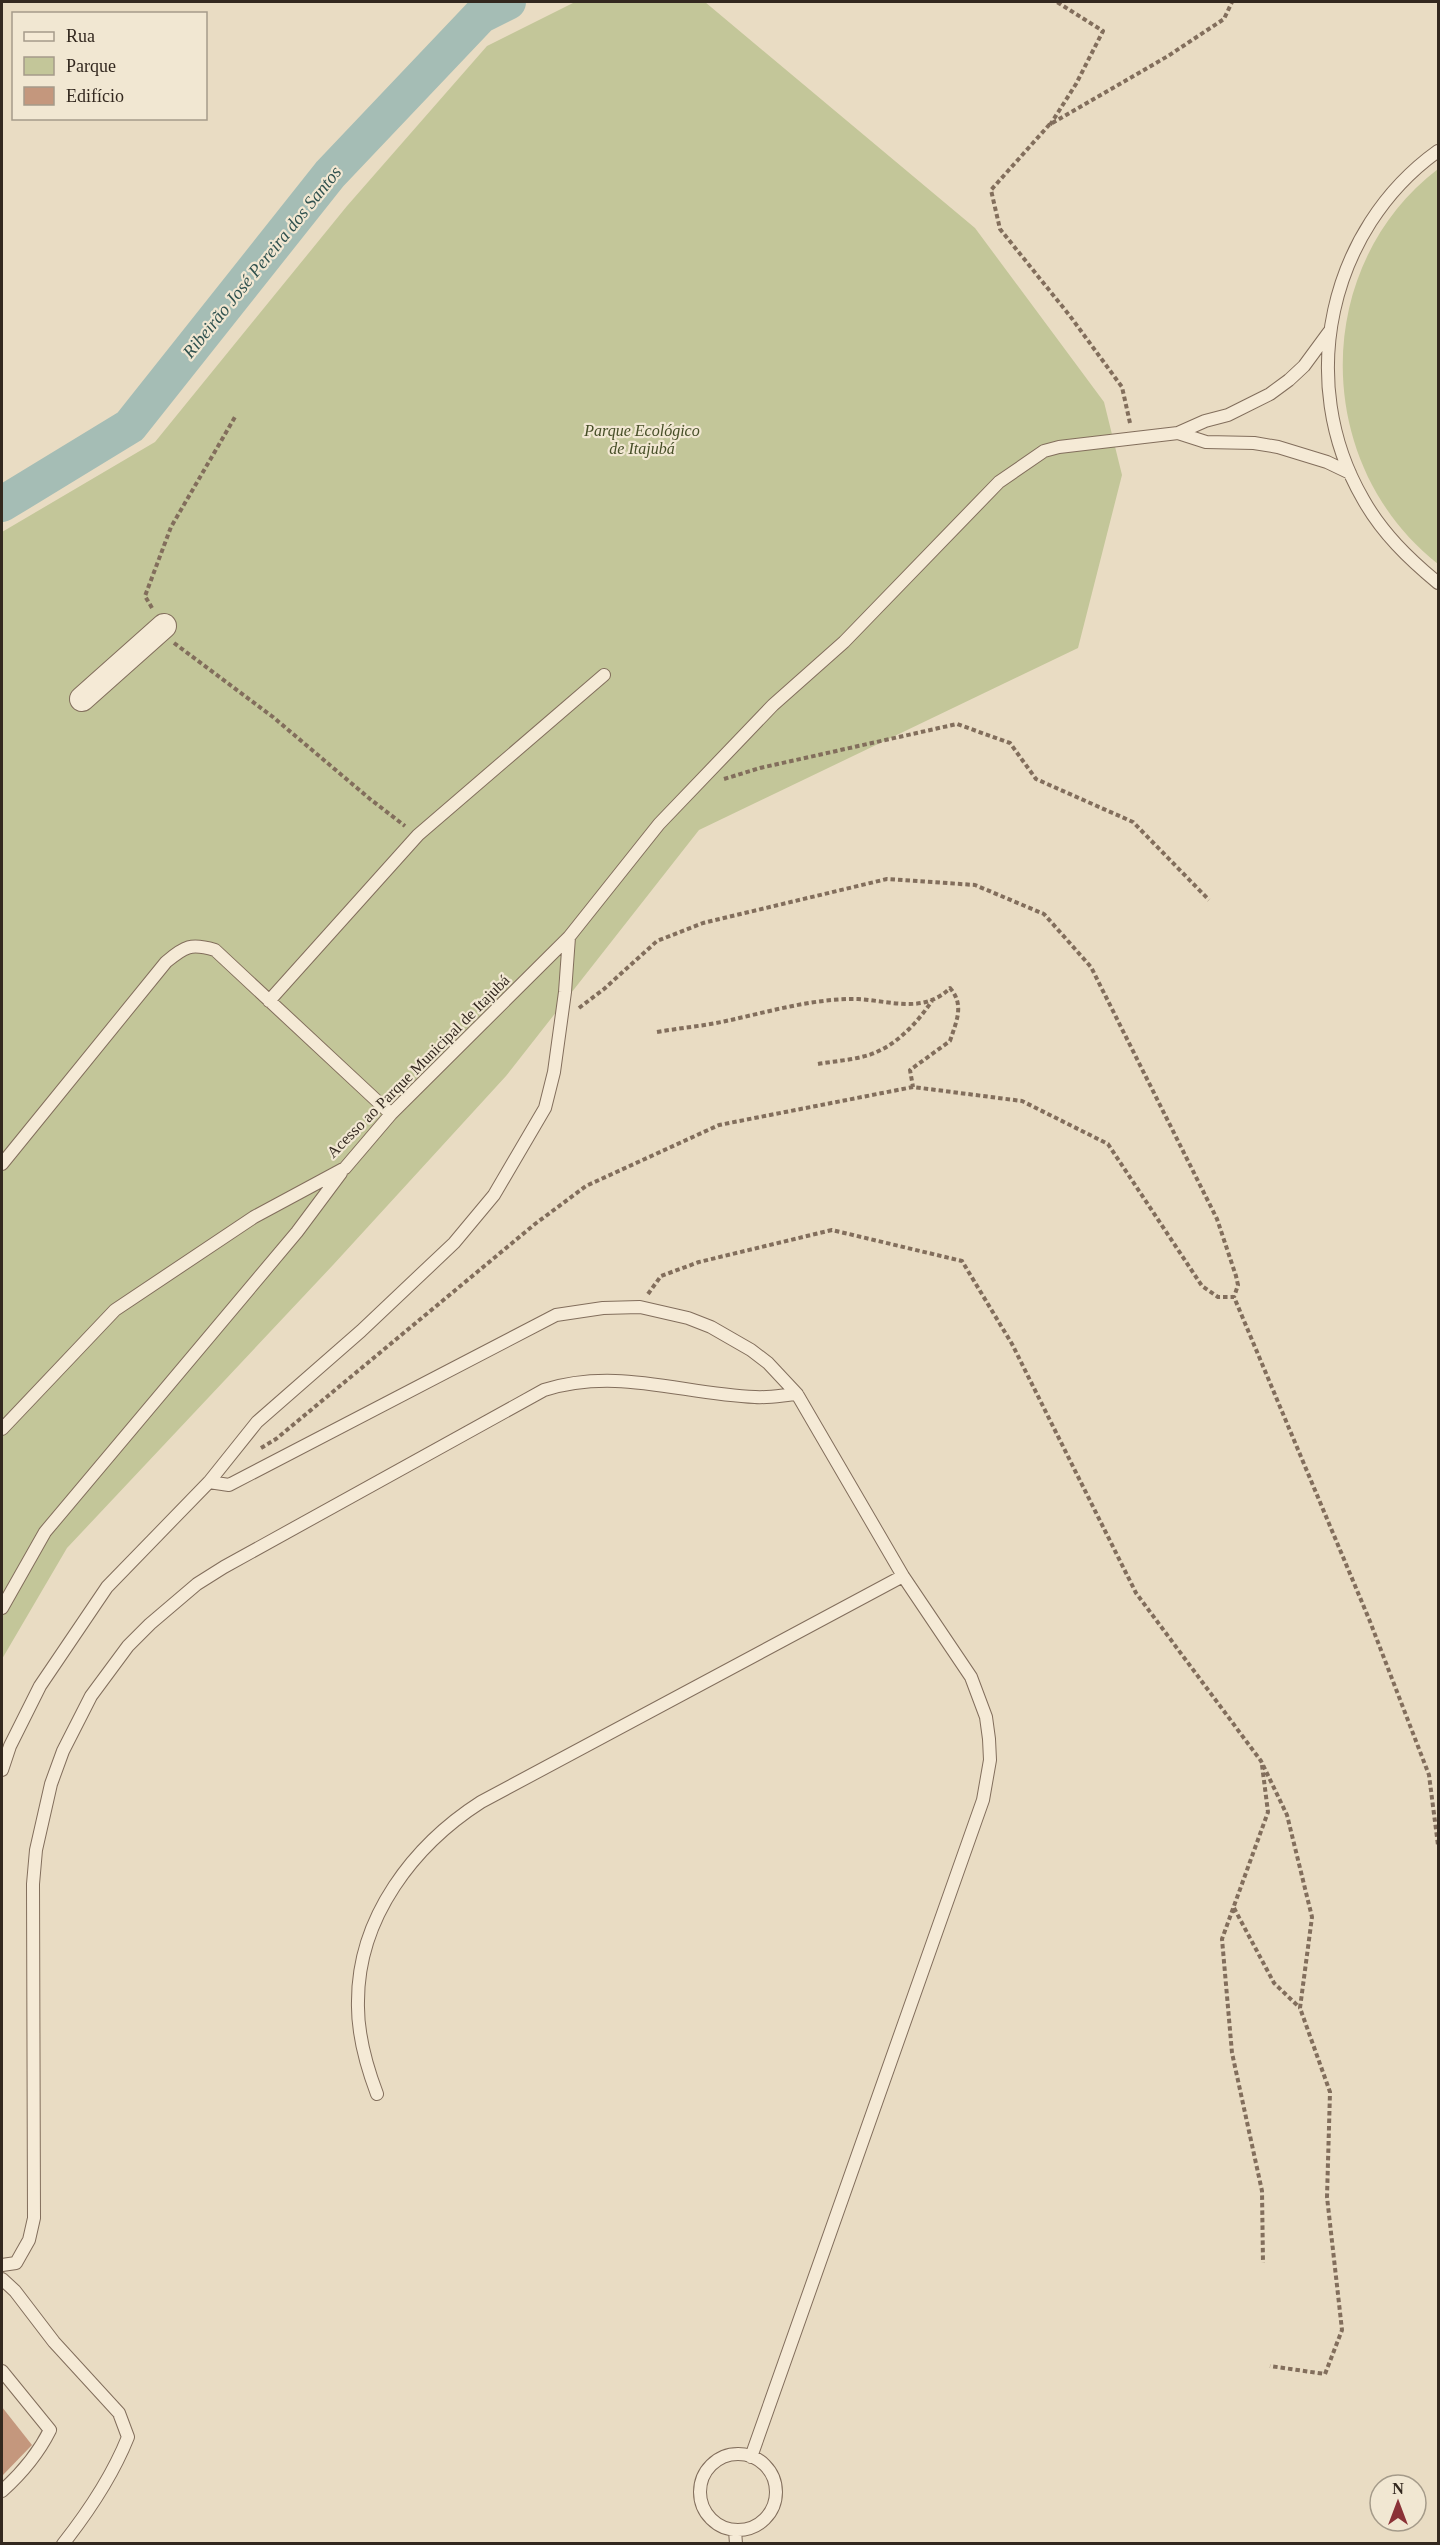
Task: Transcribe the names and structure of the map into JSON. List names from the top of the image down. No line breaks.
{"streets":{"lane":["Acesso ao Parque Municipal de Itajubá"]},"water":["Ribeirão José Pereira dos Santos"],"parks":["Parque Ecológico de Itajubá"],"legend":["Rua","Parque","Edifício"],"north":"top"}
